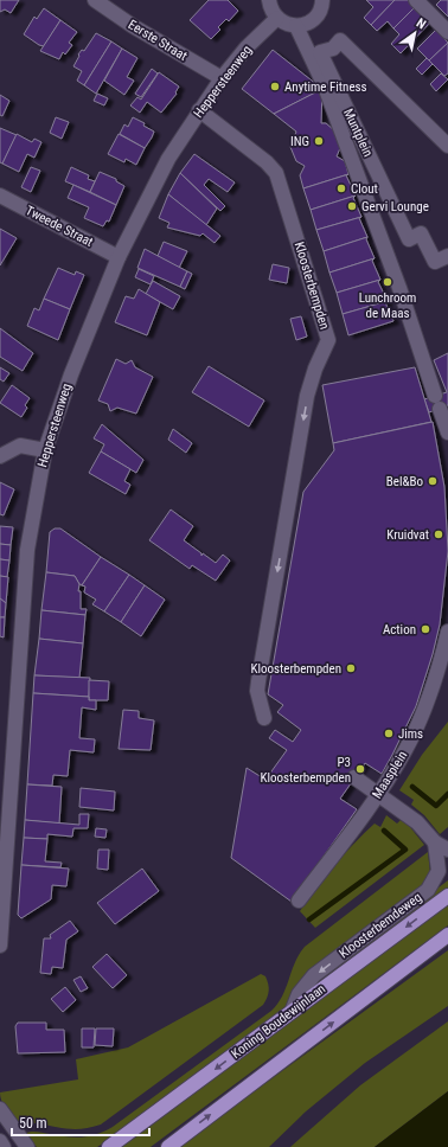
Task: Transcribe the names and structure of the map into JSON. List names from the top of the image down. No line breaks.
{"streets":{"main road":["Koning Boudewijnlaan"],"street":["Eerste Straat","Heppersteenweg","Muntplein","Tweede Straat","Kloosterbempden","Maasplein","Kloosterbemdeweg"]},"crossings":[["Eerste Straat","Heppersteenweg"],["Heppersteenweg","Tweede Straat"],["Heppersteenweg","Kloosterbempden"],["Kloosterbemdeweg","Koning Boudewijnlaan"]],"one_way":["Kloosterbemdeweg"],"places":["Anytime Fitness","ING","Clout","Gervi Lounge","Lunchroom de Maas","Bel&Bo","Kruidvat","Action","Kloosterbempden","Jims","P3 Kloosterbempden"],"scale_bar":"50 m","north":"top right"}
